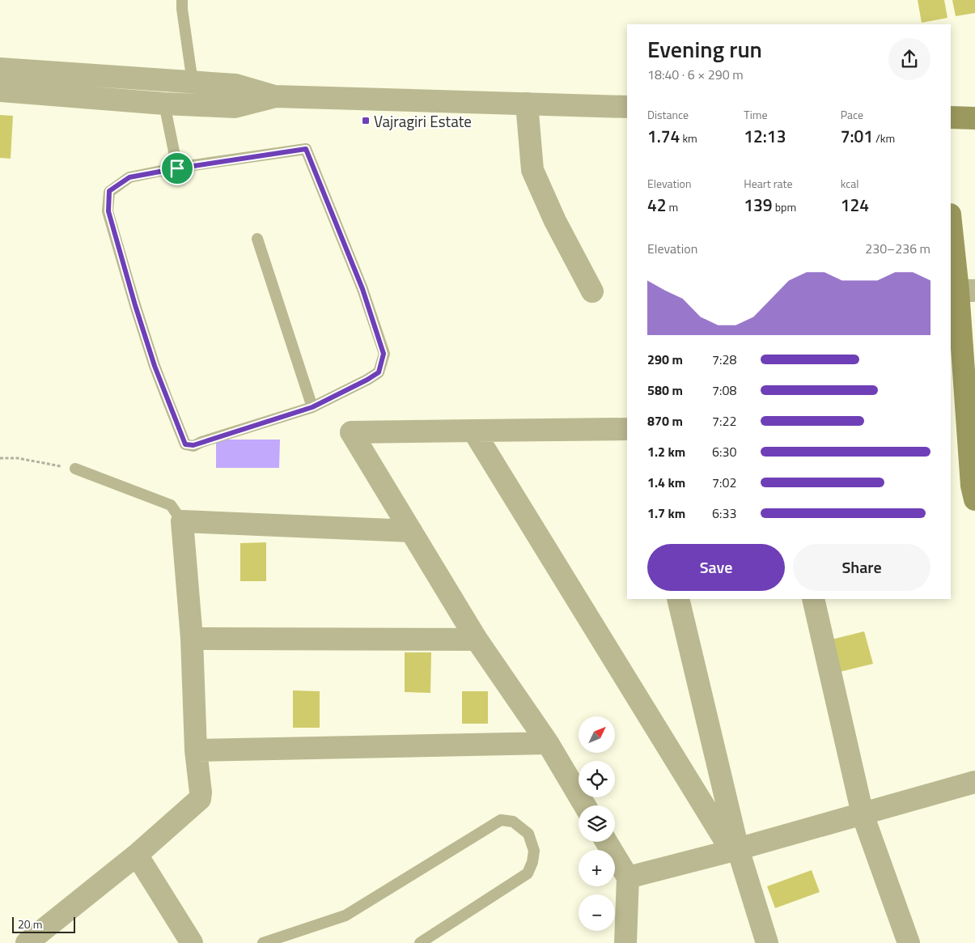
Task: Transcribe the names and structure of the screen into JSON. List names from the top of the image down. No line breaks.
{"places":{"transit":["Vajragiri Estate"]},"scale_bar":"20 m","north":"top right","page":{"heading":["Evening run","18:40 · 6 × 290 m"],"stats":[["Distance","1.74 km"],["Time","12:13"],["Pace","7:01 /km"],["Elevation","42 m"],["Heart rate","139 bpm"],["kcal","124"]],"chart":["Elevation","230–236 m"],"list":[{"name":"290 m","note":"7:28"},{"name":"580 m","note":"7:08"},{"name":"870 m","note":"7:22"},{"name":"1.2 km","note":"6:30"},{"name":"1.4 km","note":"7:02"},{"name":"1.7 km","note":"6:33"}],"buttons":["Save","Share"],"map_buttons":["+","−"],"scale":"20 m"}}
